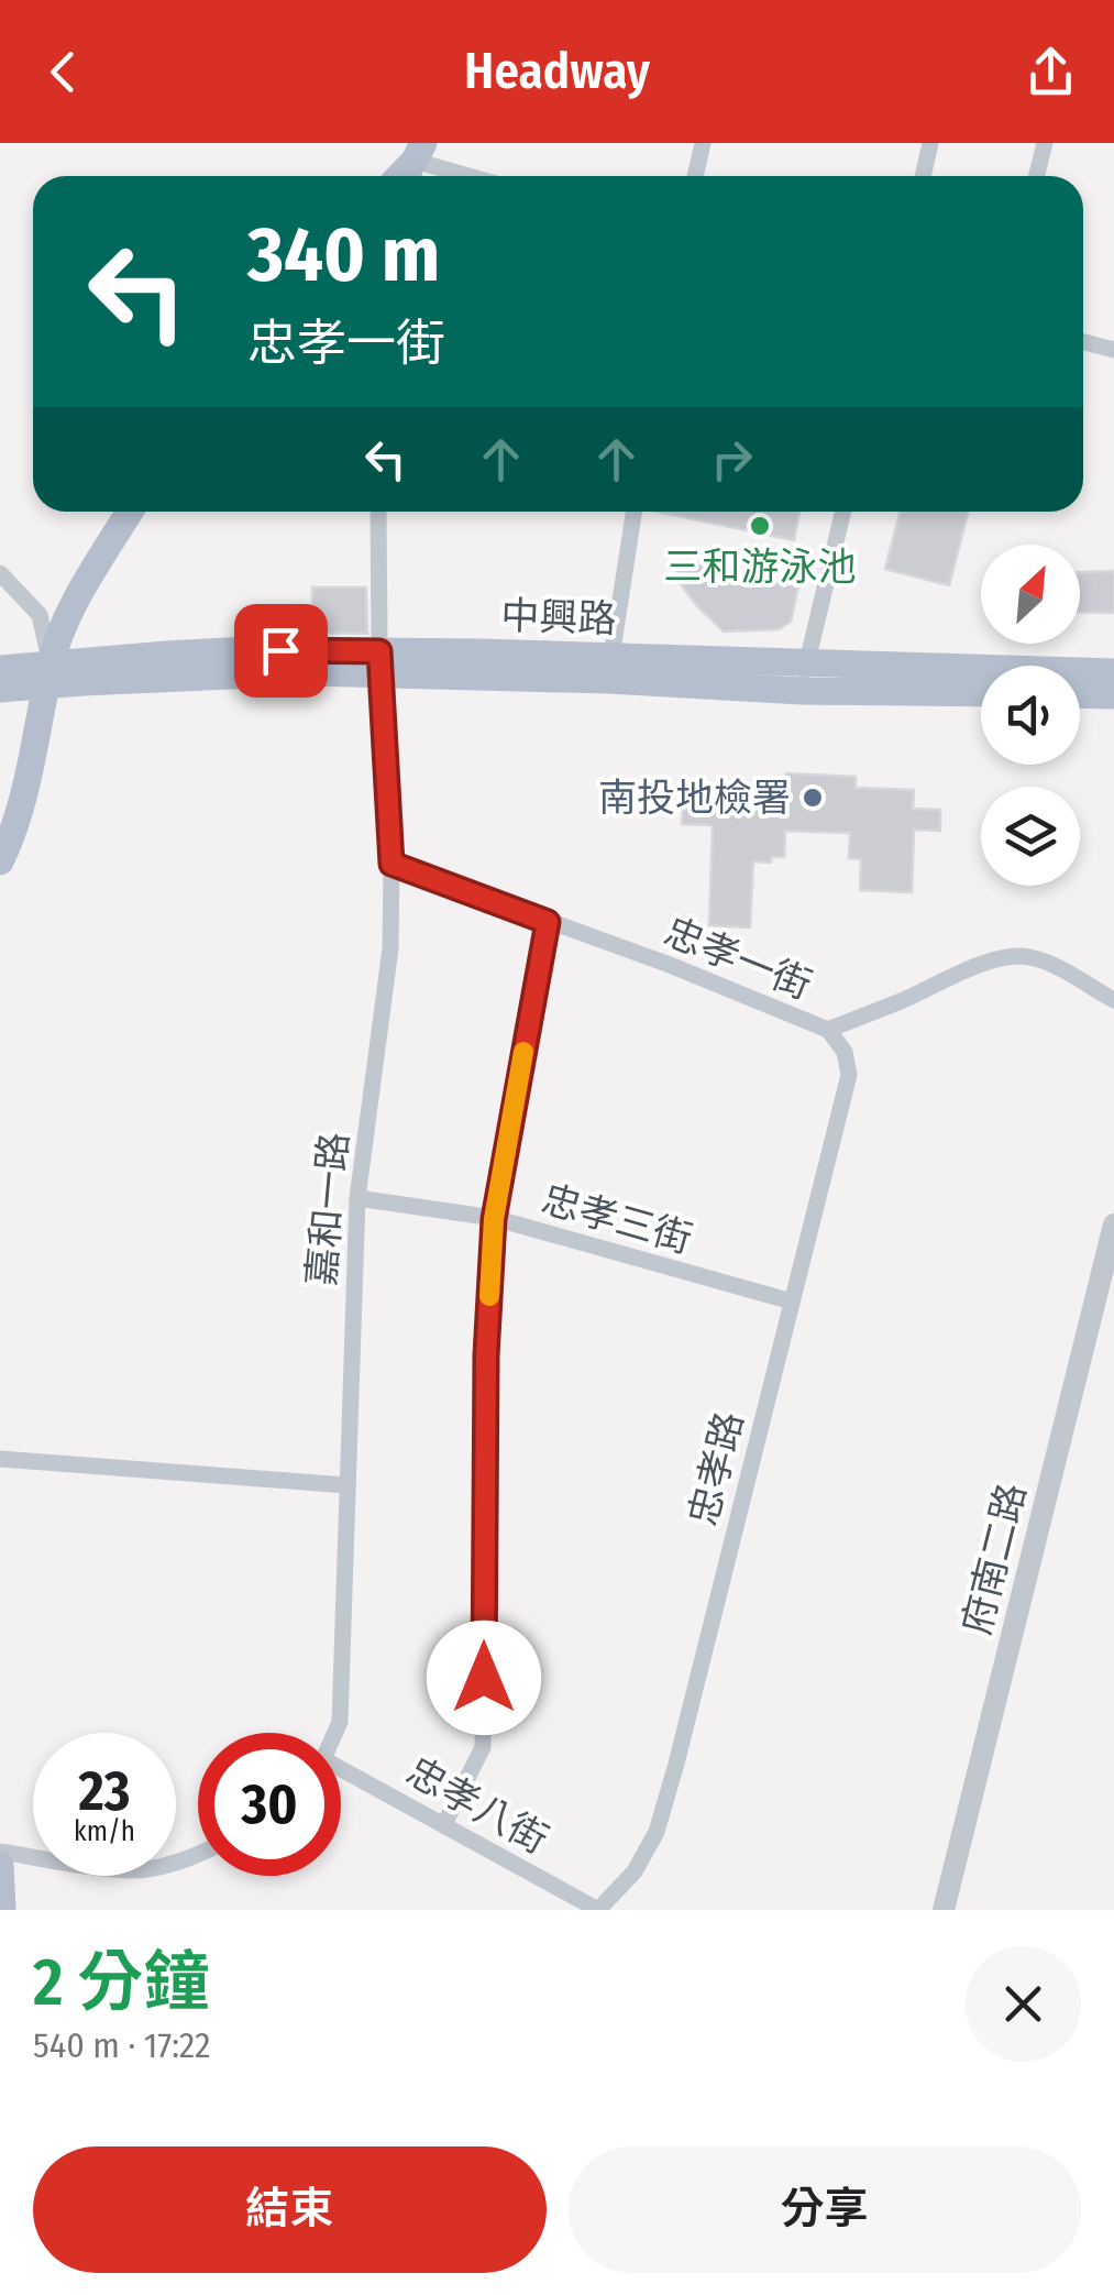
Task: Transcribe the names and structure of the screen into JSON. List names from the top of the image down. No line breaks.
{"streets":{"main road":["中興路"],"street":["忠孝一街","嘉和一路","忠孝三街","忠孝路","府南二路","忠孝八街"]},"crossings":[["中興路","嘉和一路"],["忠孝一街","嘉和一路"],["忠孝一街","忠孝路"],["嘉和一路","忠孝三街"],["忠孝三街","忠孝路"],["忠孝路","忠孝八街"]],"places":["三和游泳池","南投地檢署"],"north":"top right","page":{"header":"Headway","turn":["340 m","忠孝一街"],"speed":"23 km/h","limit":"30","heading":["2 分鐘","540 m · 17:22"],"buttons":["結束","分享"]}}
